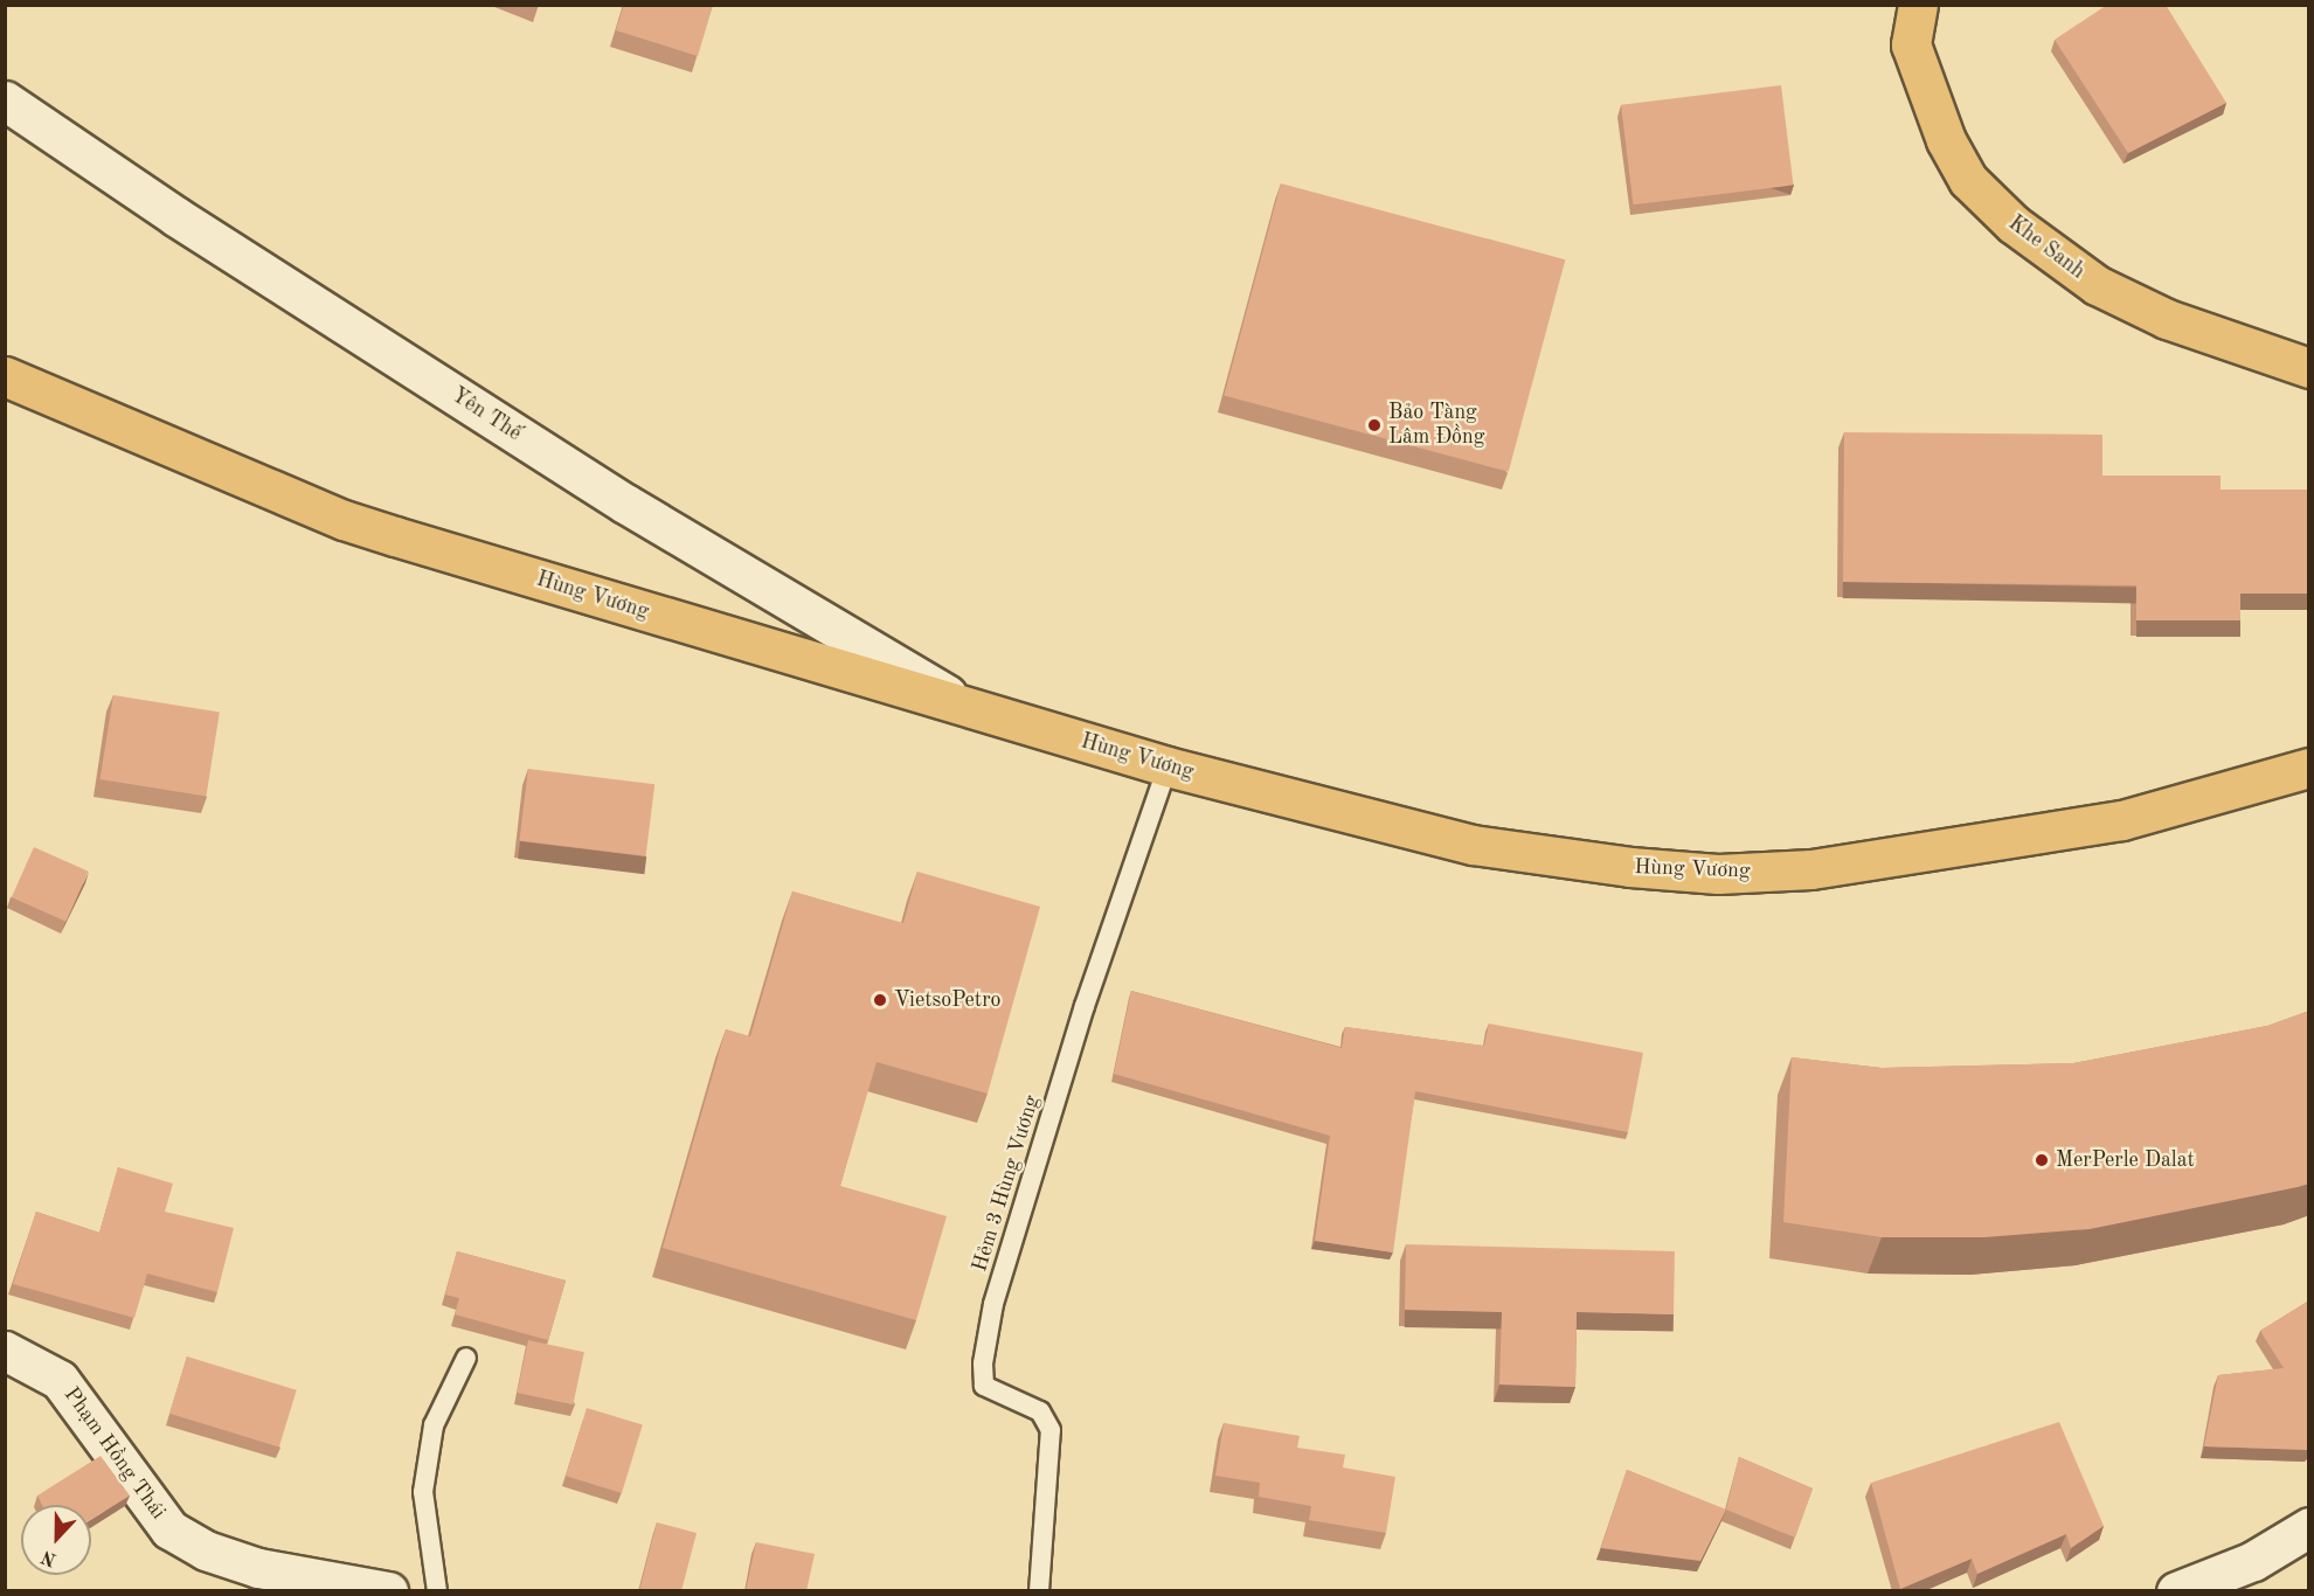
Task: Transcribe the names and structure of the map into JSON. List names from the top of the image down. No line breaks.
{"streets":{"highway":["Khe Sanh","Hùng Vương"],"street":["Yên Thế","Phạm Hồng Thái"],"lane":["Hẻm 3 Hùng Vương"]},"crossings":[["Yên Thế","Hùng Vương"],["Hùng Vương","Hẻm 3 Hùng Vương"]],"places":["Bảo Tàng Lâm Đồng","VietsoPetro","MerPerle Dalat"],"north":"bottom"}
